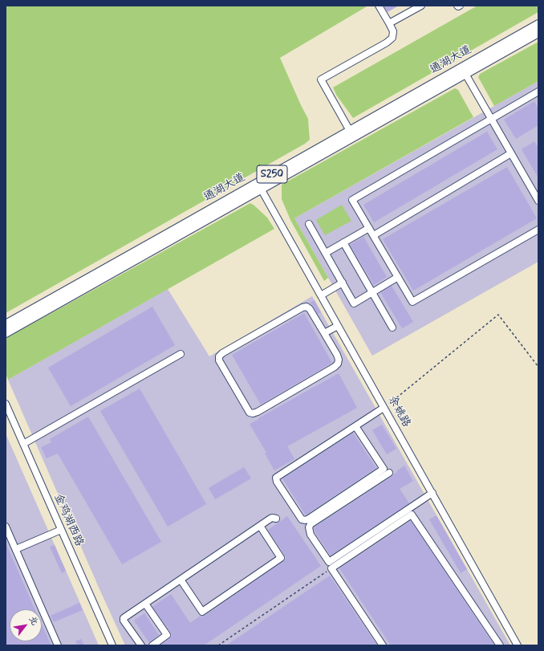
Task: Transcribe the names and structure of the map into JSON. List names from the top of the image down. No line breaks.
{"streets":{"main road":["通湖大道","S250"],"street":["余姚路","金鸡湖西路"]},"crossings":[["通湖大道","余姚路"]],"north":"top right"}
